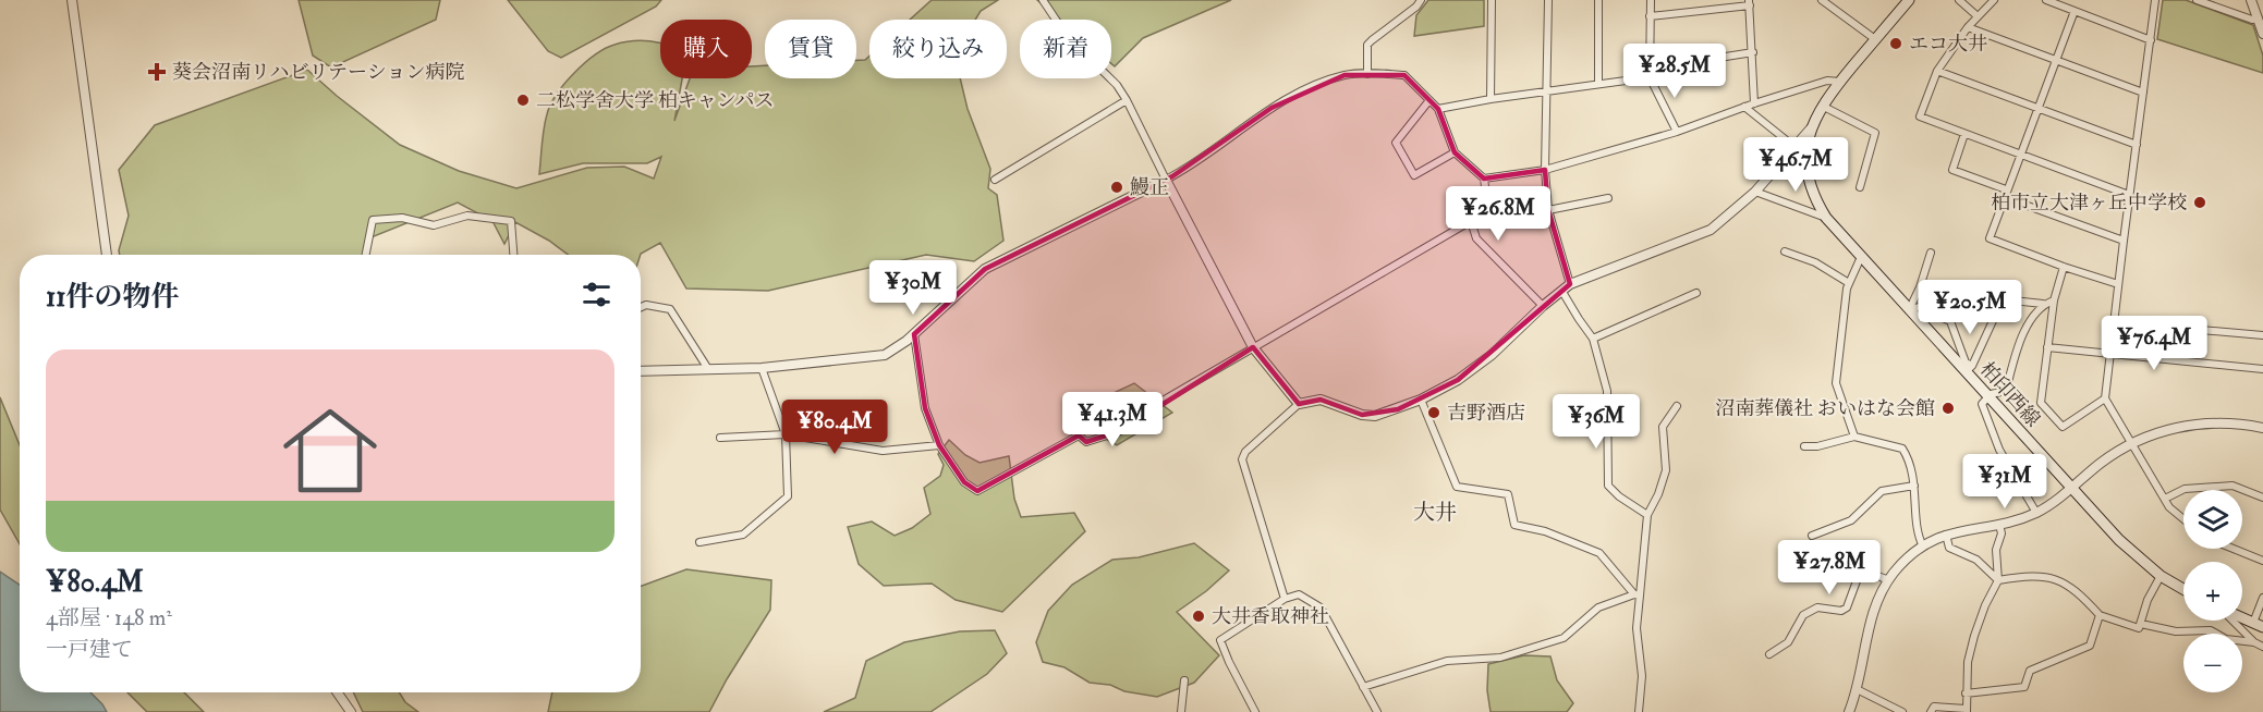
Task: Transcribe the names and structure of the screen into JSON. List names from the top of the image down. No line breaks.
{"streets":{"main road":["柏印西線"]},"districts":["大井"],"places":{"other":["エコ大井","二松学舍大学 柏キャンパス","鰻正","柏市立大津ヶ丘中学校","沼南葬儀社 おいはな会館","吉野酒店","大井香取神社"],"health":["葵会沼南リハビリテーション病院"]},"page":{"chip":["購入","賃貸","絞り込み","新着"],"price":["¥28.5M","¥46.7M","¥26.8M","¥30M","¥20.5M","¥76.4M","¥41.3M","¥36M","¥80.4M","¥31M","¥27.8M"],"heading":"11件の物件","list":[{"name":"¥80.4M","note":"4部屋 · 148 m² · 一戸建て"}],"map_buttons":["+","−"]}}
